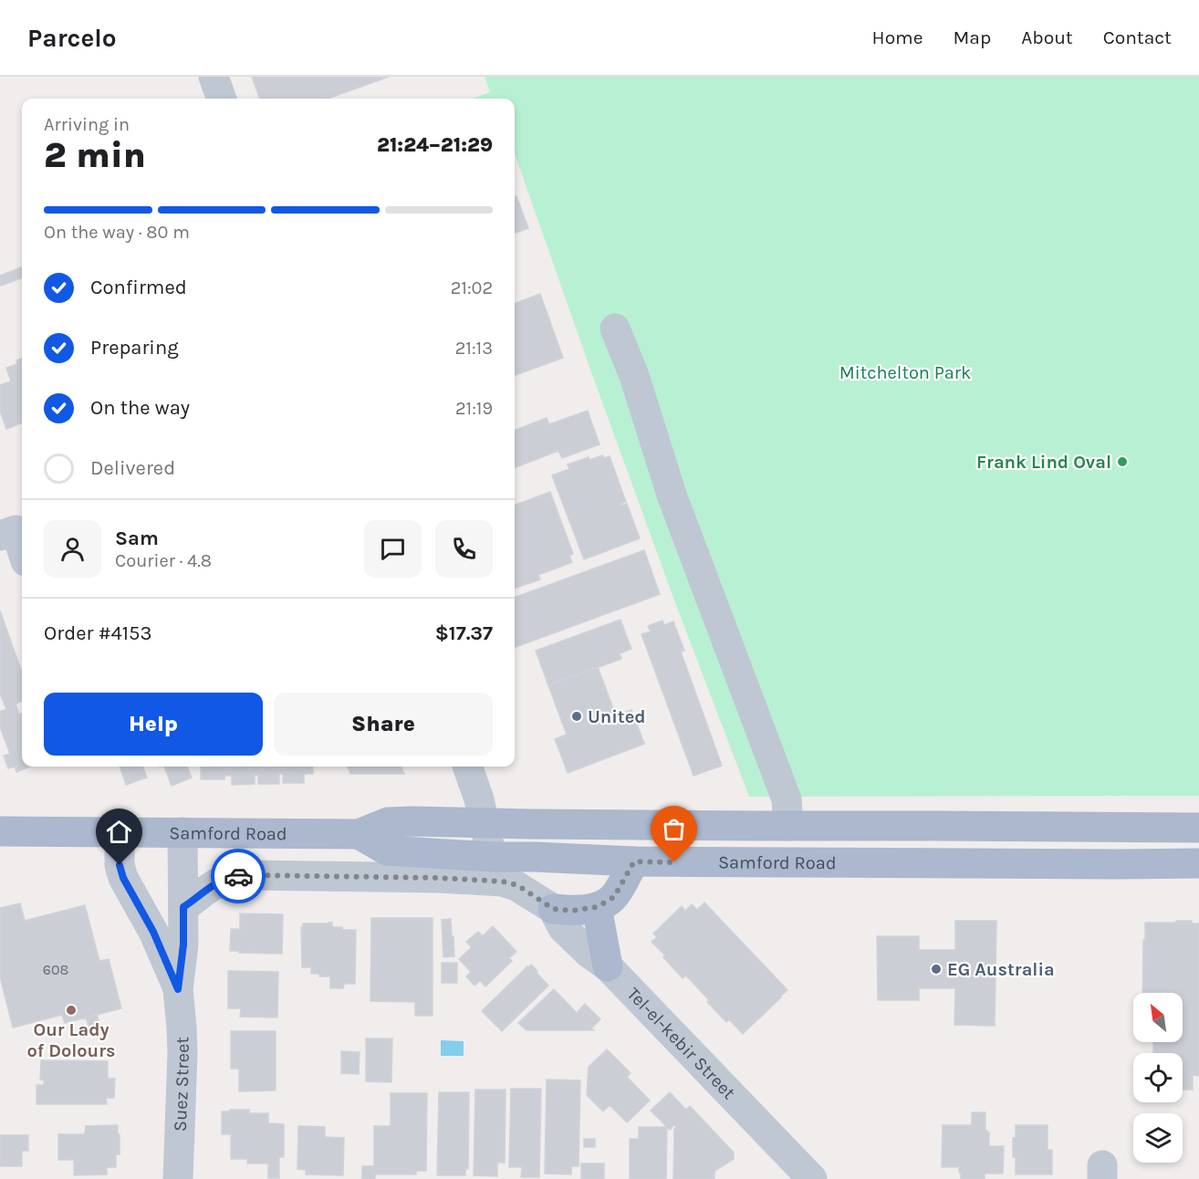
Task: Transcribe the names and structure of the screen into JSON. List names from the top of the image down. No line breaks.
{"streets":{"main road":["Samford Road"],"street":["Tel-el-kebir Street","Suez Street"]},"crossings":[["Samford Road","Suez Street"]],"parks":["Mitchelton Park"],"places":["Frank Lind Oval","United","EG Australia","Our Lady of Dolours"],"house_numbers":["608"],"north":"top left","page":{"header":"Parcelo","nav":["Home","Map","About","Contact"],"heading":["2 min","Arriving in","21:24–21:29"],"panel":["Sam","Courier · 4.8","Order #4153","$17.37"],"bar":"On the way · 80 m","list":[["Confirmed","21:02"],["Preparing","21:13"],["On the way","21:19"],"Delivered"],"buttons":["Help","Share"]}}
